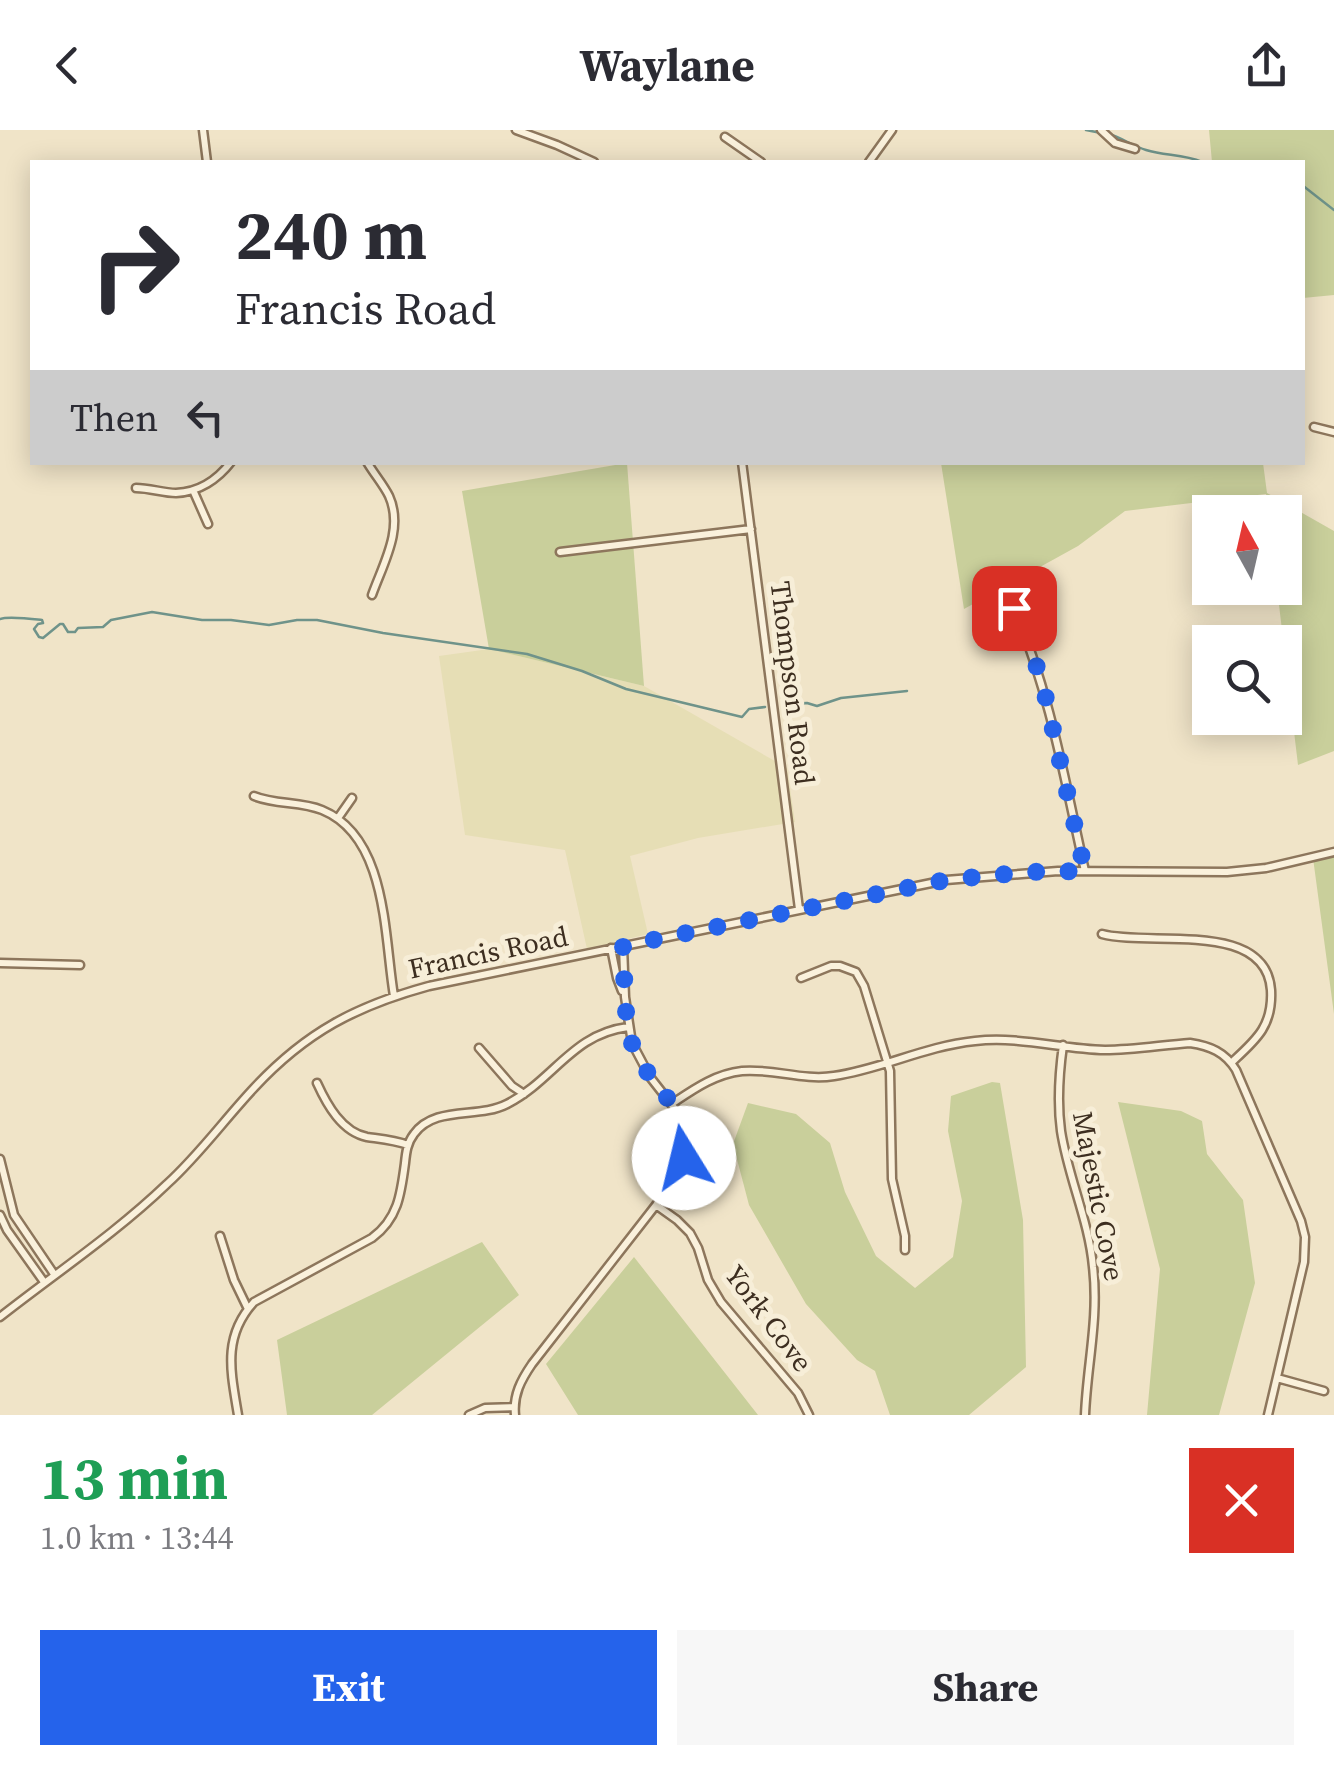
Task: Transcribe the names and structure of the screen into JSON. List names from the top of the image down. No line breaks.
{"streets":{"street":["Thompson Road","Francis Road","Majestic Cove","York Cove"]},"crossings":[["Thompson Road","Francis Road"]],"north":"top","page":{"header":"Waylane","turn":["240 m","Francis Road"],"then":"Then","heading":["13 min","1.0 km · 13:44"],"buttons":["Exit","Share"]}}
